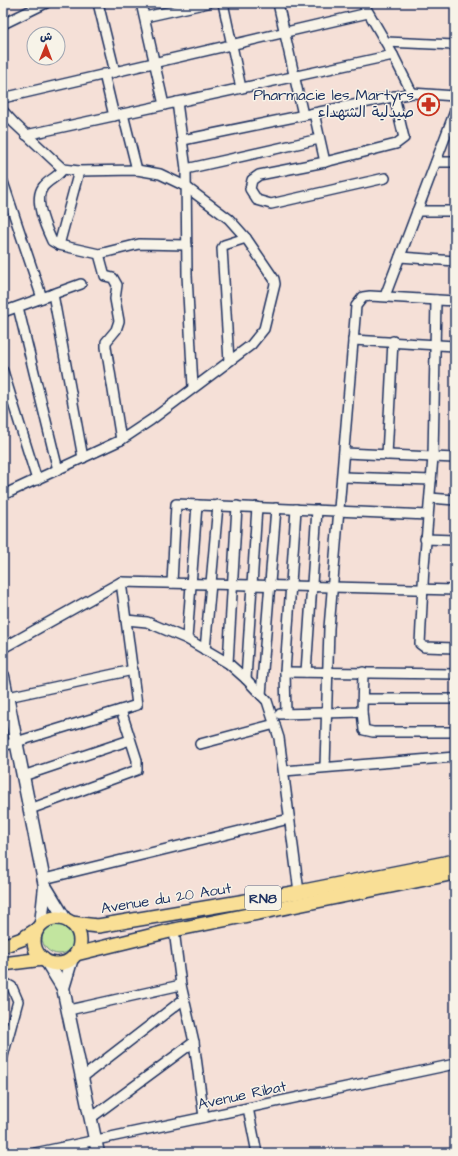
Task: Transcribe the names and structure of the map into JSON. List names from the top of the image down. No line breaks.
{"streets":{"main road":["Avenue du 20 Aout","RN8"],"street":["Avenue Ribat"]},"crossings":[["Avenue du 20 Aout","RN8"]],"places":{"pharmacy":["Pharmacie les Martyrs صيدلية الشهداء"]},"north":"top"}
